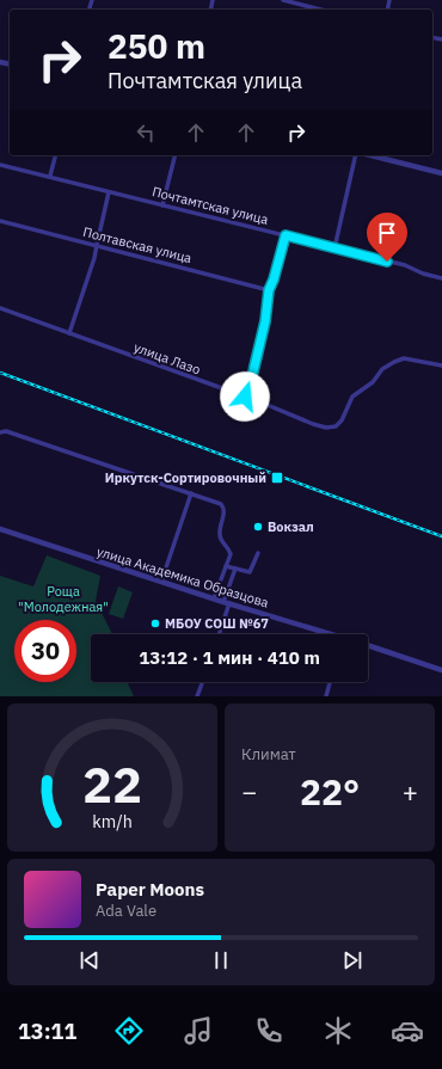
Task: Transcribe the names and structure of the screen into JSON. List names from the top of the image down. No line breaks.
{"streets":{"street":["Почтамтская улица","Полтавская улица","улица Лазо","улица Академика Образцова"]},"parks":["Роща \"Молодежная\""],"places":{"transit":["Иркутск-Сортировочный"],"other":["Вокзал","МБОУ СОШ №67"]},"page":{"turn":["250 m","Почтамтская улица"],"limit":"30","trip":"13:12 · 1 мин · 410 m","tile":"Климат","heat":["−","22°","+"],"song":["Paper Moons","Ada Vale"],"tabs":"13:11","gauge":["22","km/h"]}}
